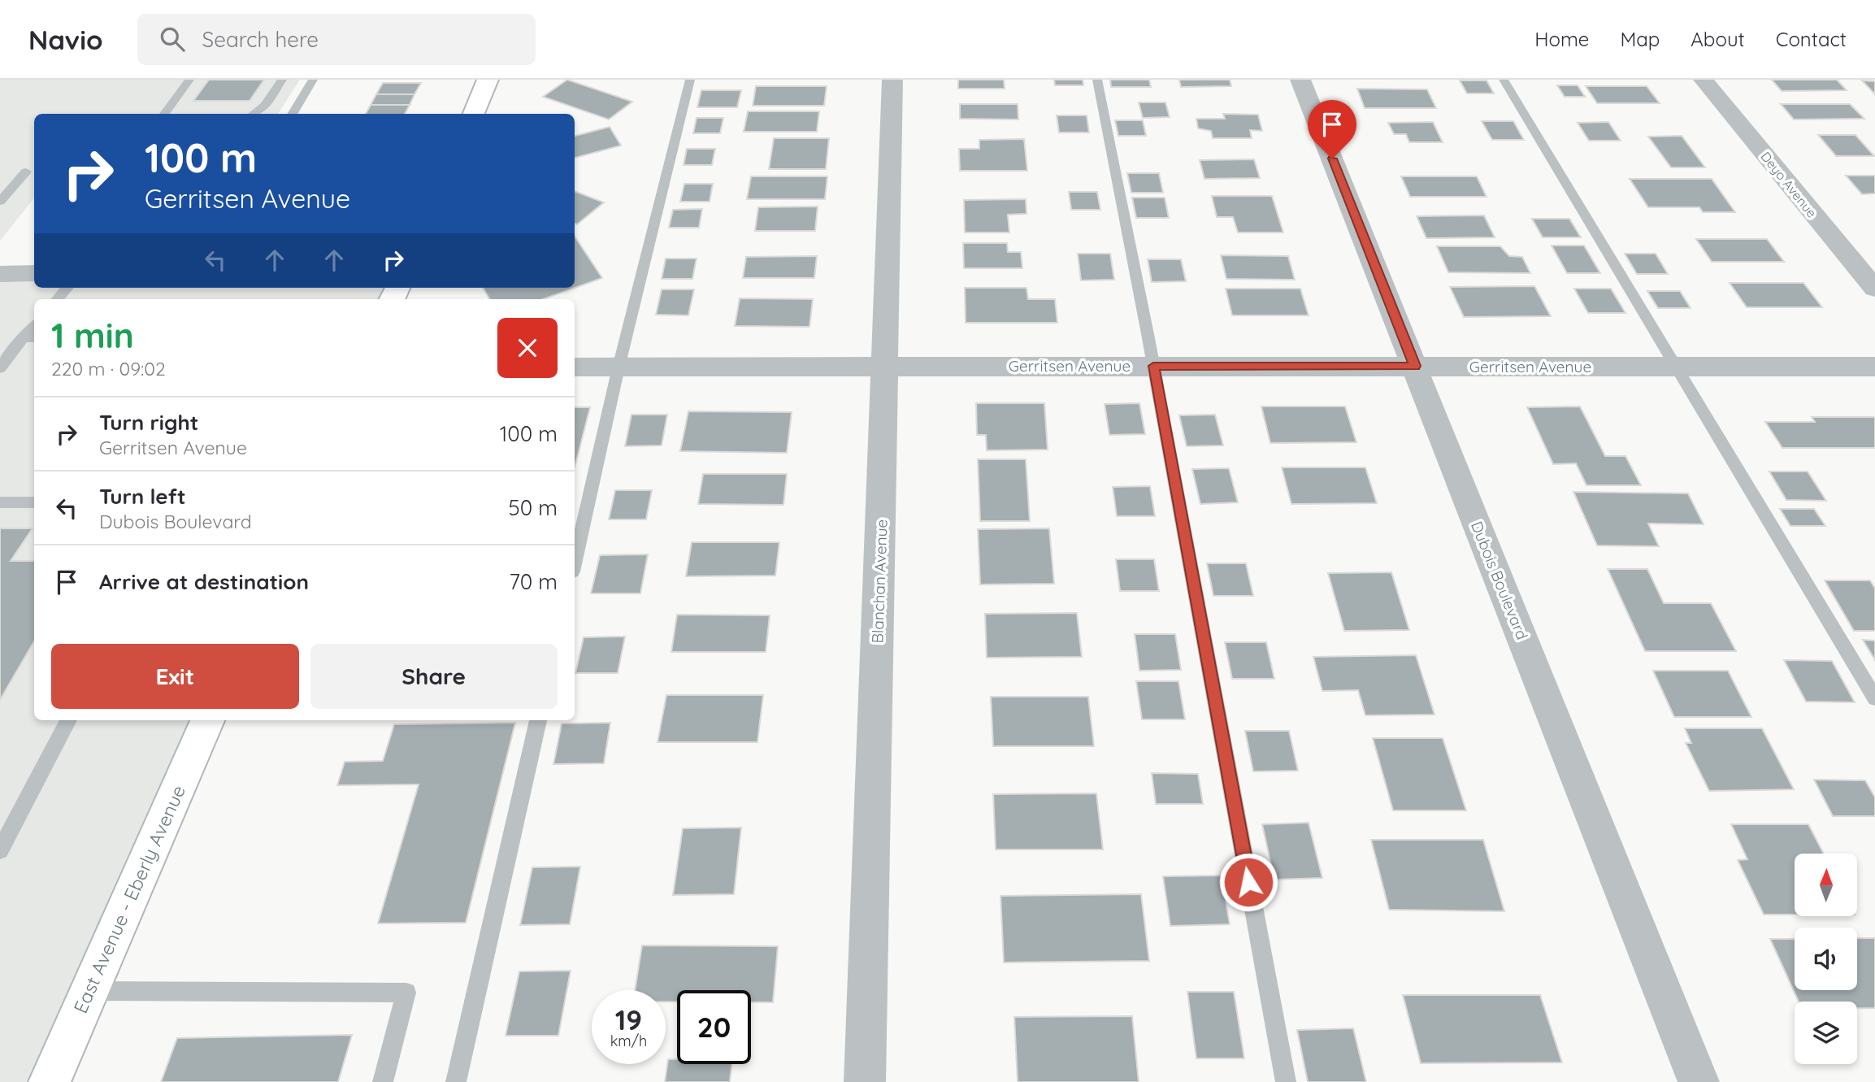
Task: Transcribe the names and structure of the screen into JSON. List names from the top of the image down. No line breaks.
{"streets":{"main road":["East Avenue - Eberly Avenue"],"street":["Deyo Avenue","Gerritsen Avenue","Dubois Boulevard","Blanchan Avenue"]},"crossings":[["Gerritsen Avenue","Dubois Boulevard"],["Gerritsen Avenue","Blanchan Avenue"]],"north":"top","page":{"header":"Navio","search":"Search here","nav":["Home","Map","About","Contact"],"turn":["100 m","Gerritsen Avenue"],"heading":["1 min","220 m · 09:02"],"list":[{"name":"Turn right","note":"Gerritsen Avenue","value":"100 m"},{"name":"Turn left","note":"Dubois Boulevard","value":"50 m"},{"name":"Arrive at destination","value":"70 m"}],"buttons":["Exit","Share"],"speed":"19 km/h","limit":"20"}}
